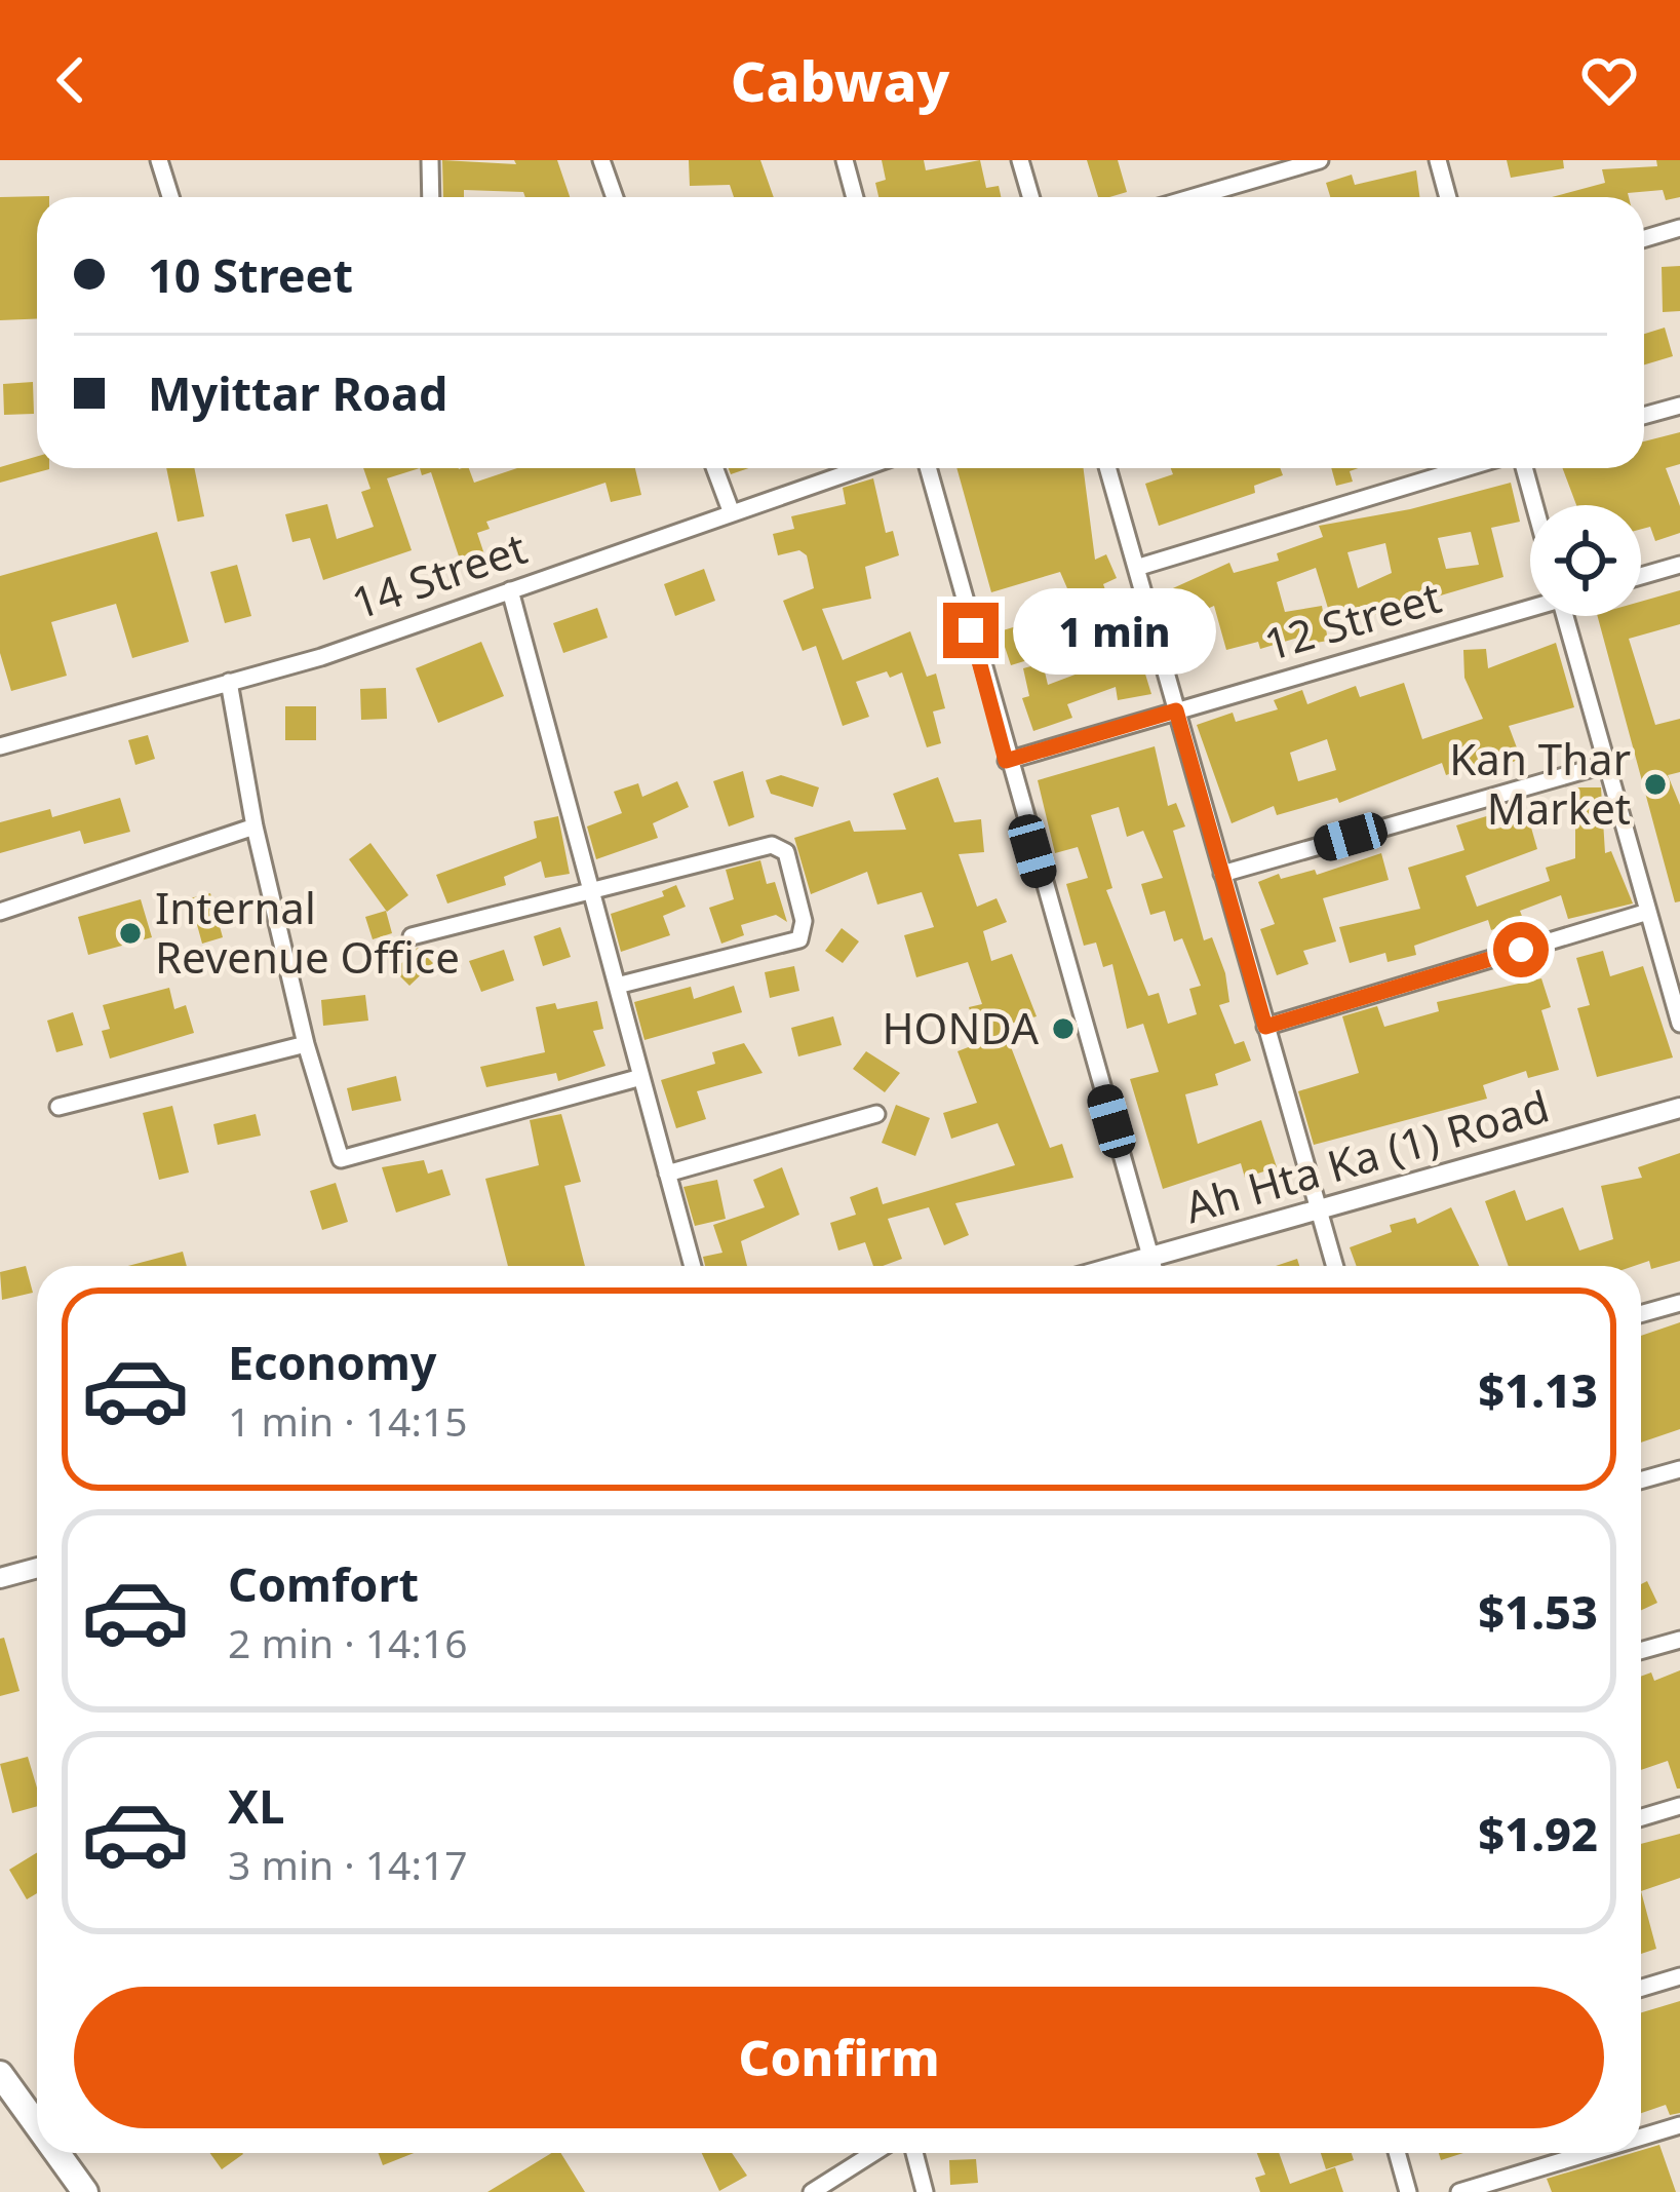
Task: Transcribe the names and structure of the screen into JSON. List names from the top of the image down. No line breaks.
{"streets":{"street":["14 Street","12 Street","Ah Hta Ka (1) Road"]},"places":["Kan Thar Market","Internal Revenue Office","HONDA"],"page":{"header":"Cabway","banner":["10 Street","Myittar Road"],"bubble":"1 min","list":[{"name":"Economy","note":"1 min · 14:15","value":"$1.13"},{"name":"Comfort","note":"2 min · 14:16","value":"$1.53"},{"name":"XL","note":"3 min · 14:17","value":"$1.92"}],"buttons":"Confirm"}}
